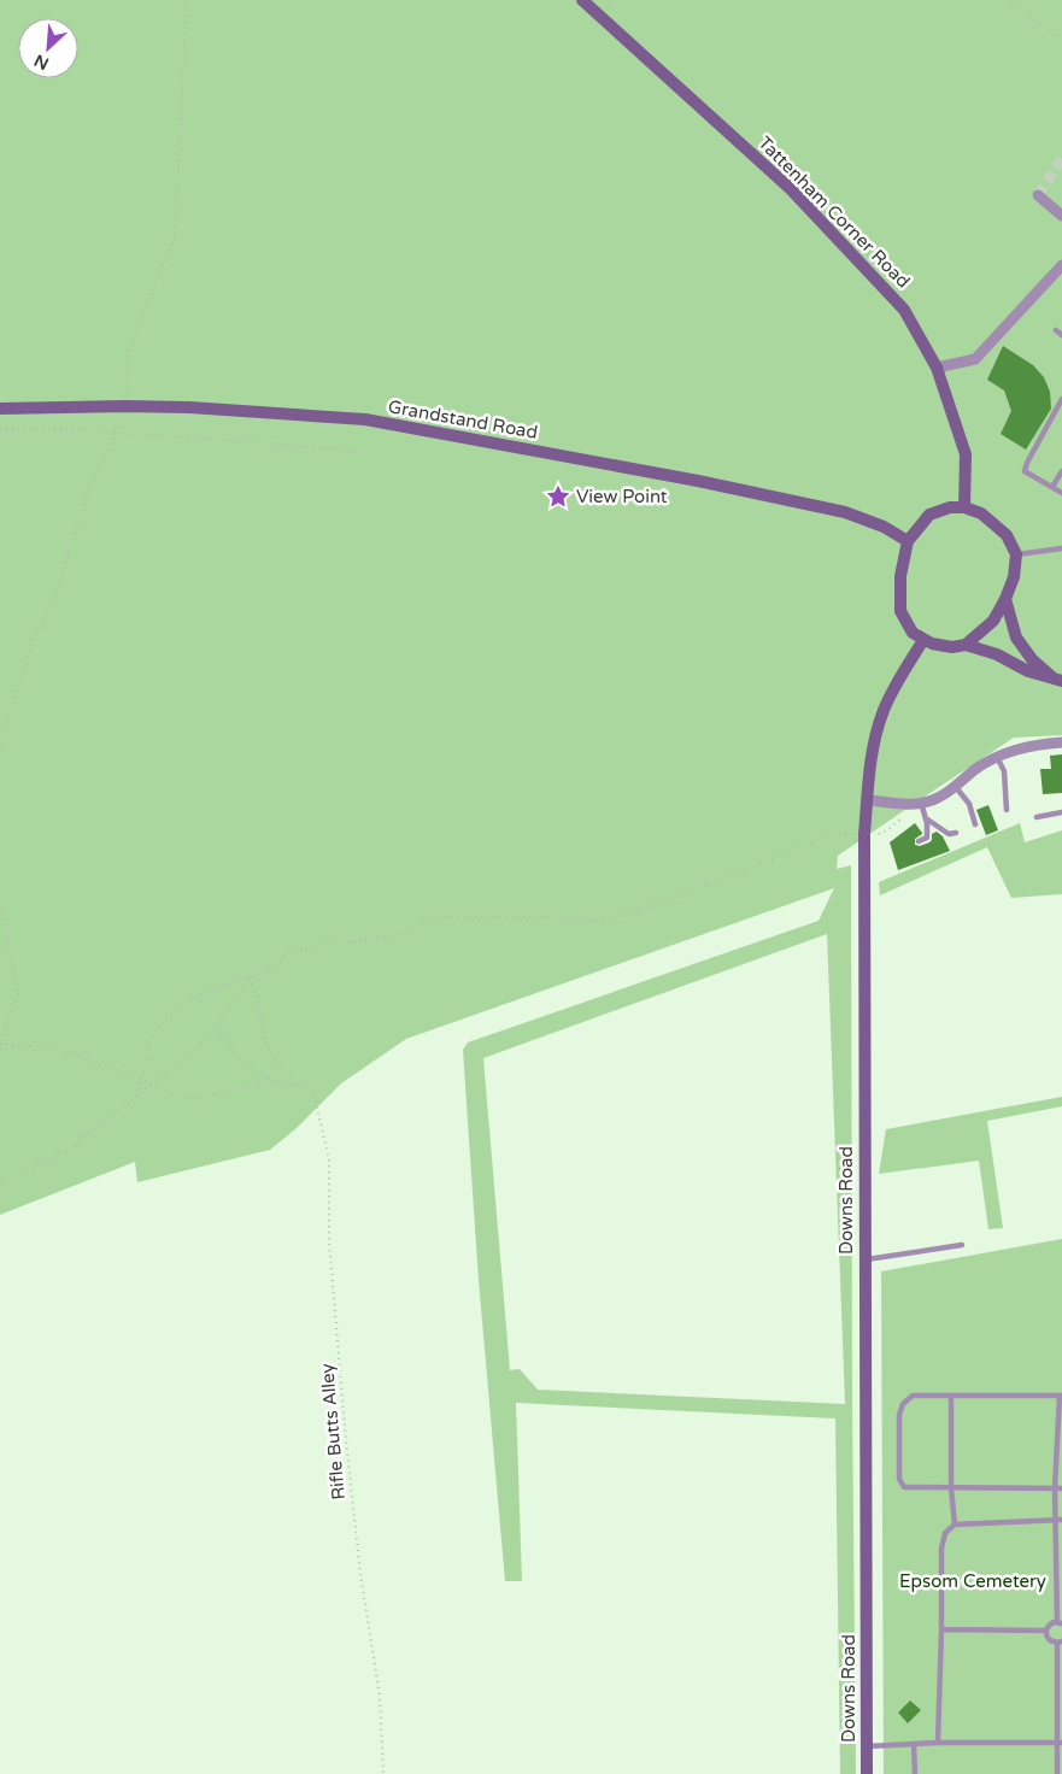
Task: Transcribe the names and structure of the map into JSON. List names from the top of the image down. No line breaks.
{"streets":{"main road":["Tattenham Corner Road","Grandstand Road","Downs Road"],"path":["Rifle Butts Alley"]},"crossings":[["Tattenham Corner Road","Grandstand Road"],["Tattenham Corner Road","Downs Road"],["Grandstand Road","Downs Road"]],"parks":["Epsom Cemetery"],"places":{"place":["View Point"]},"north":"bottom left"}
